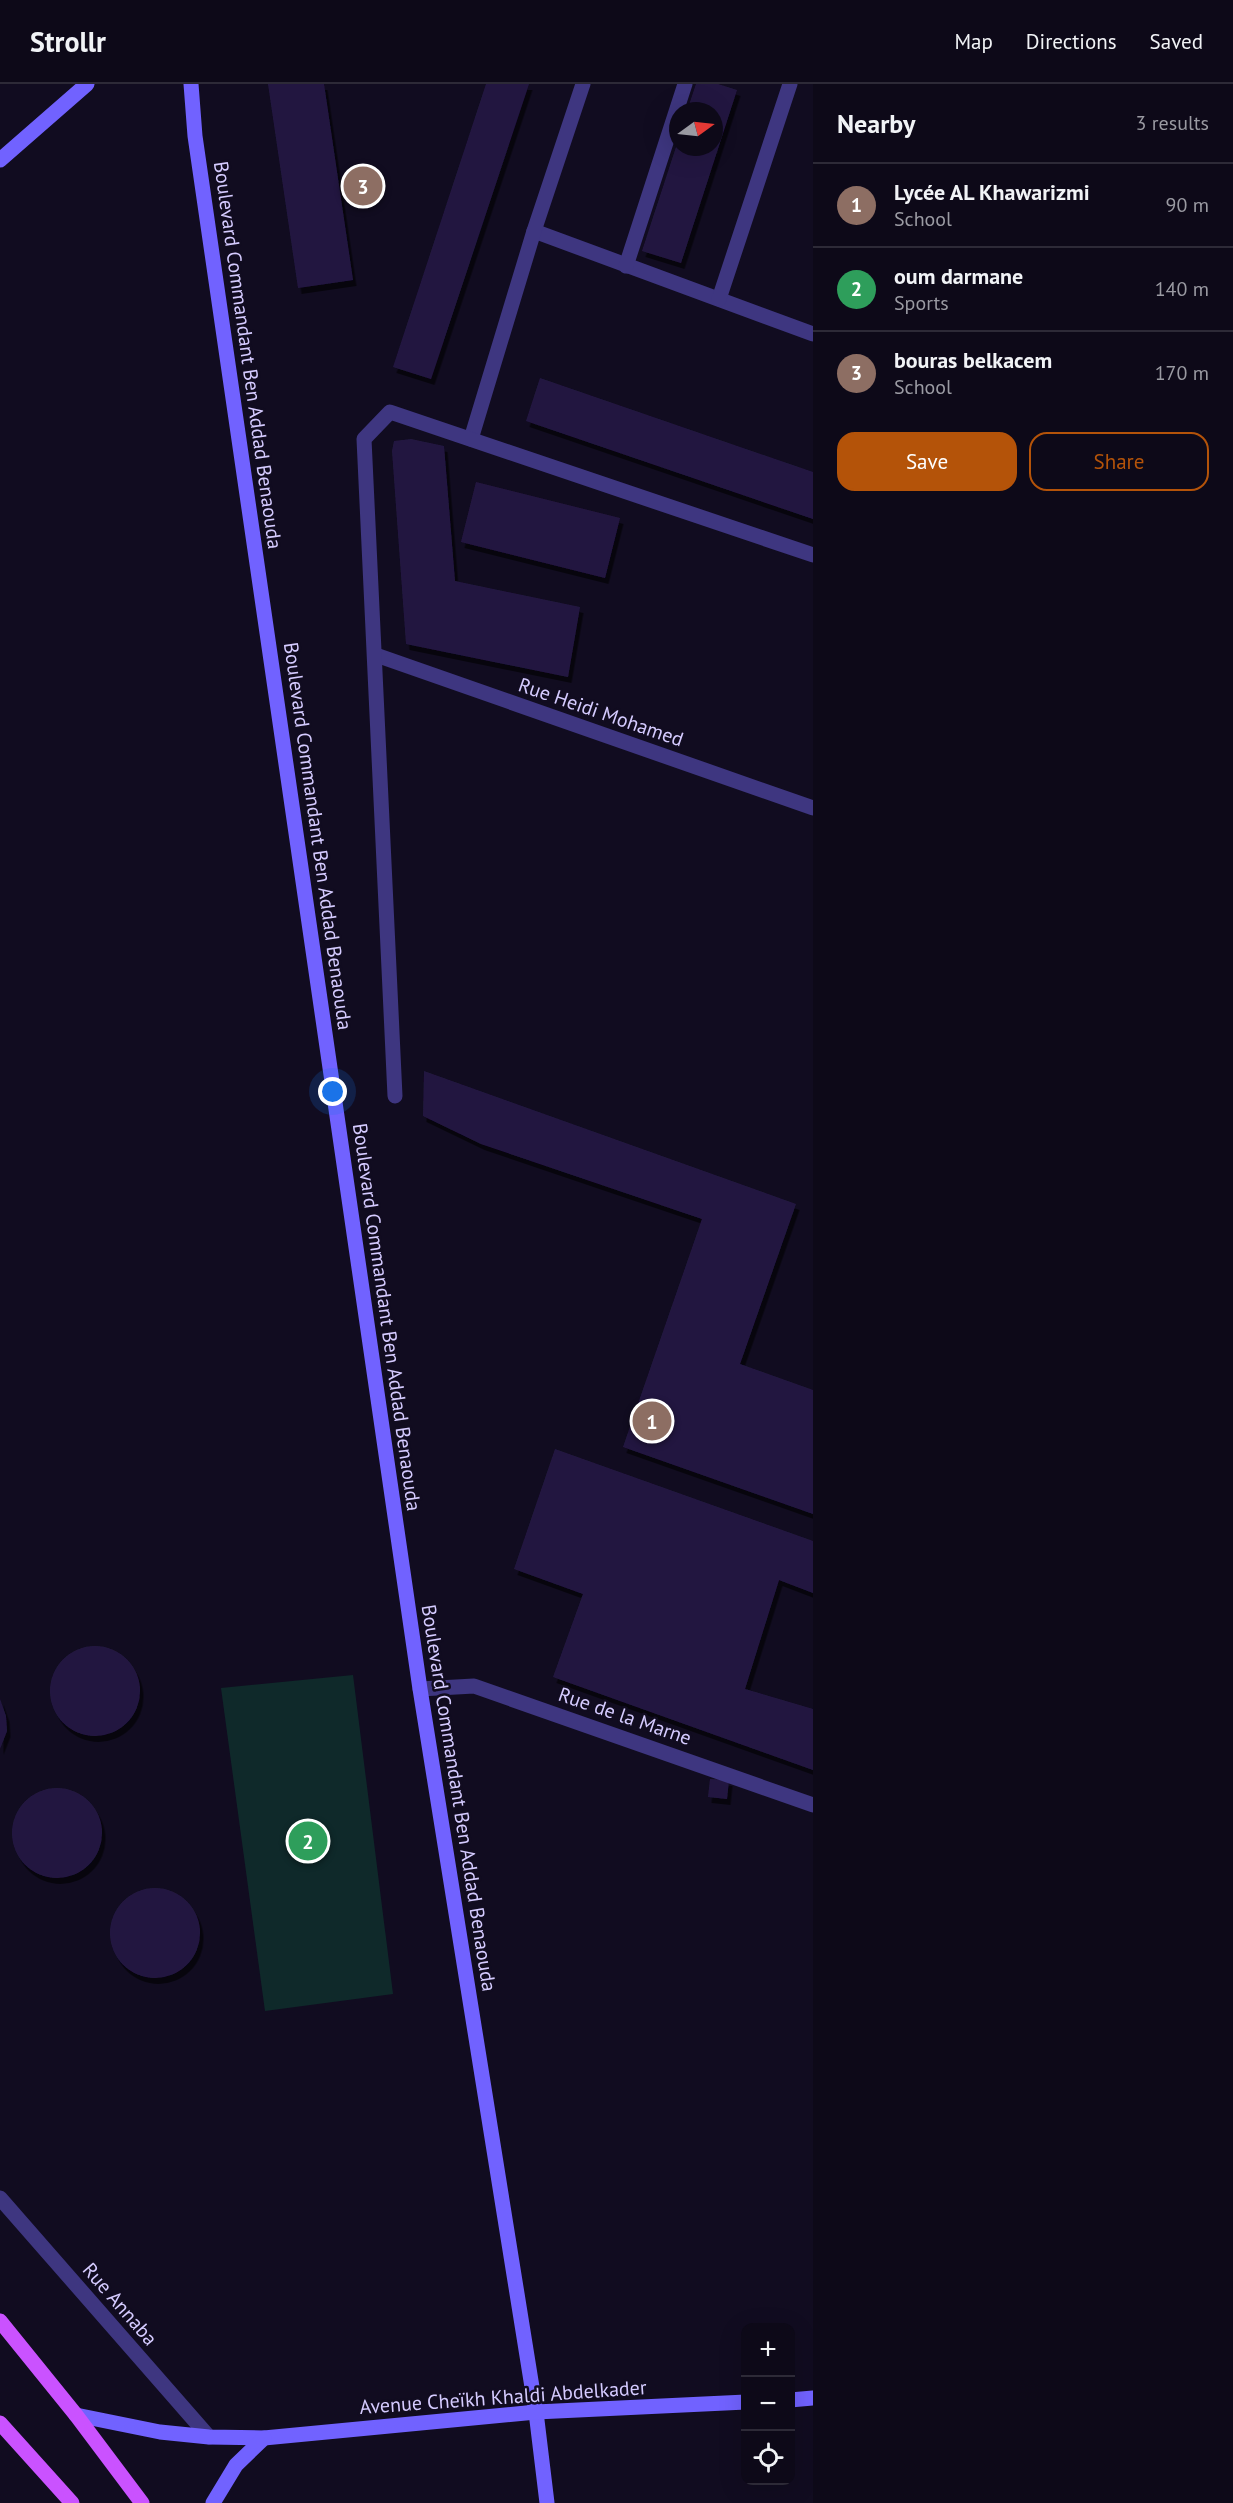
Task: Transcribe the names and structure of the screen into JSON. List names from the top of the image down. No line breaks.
{"streets":{"street":["Boulevard Commandant Ben Addad Benaouda","Rue Heidi Mohamed","Rue de la Marne","Rue Annaba","Avenue Cheïkh Khaldi Abdelkader"]},"crossings":[["Boulevard Commandant Ben Addad Benaouda","Rue de la Marne"],["Boulevard Commandant Ben Addad Benaouda","Avenue Cheïkh Khaldi Abdelkader"],["Rue Annaba","Avenue Cheïkh Khaldi Abdelkader"]],"north":"right","page":{"header":"Strollr","nav":["Map","Directions","Saved"],"heading":["Nearby","3 results"],"list":[{"mark":"1","name":"Lycée AL Khawarizmi","note":"School","value":"90 m"},{"mark":"2","name":"oum darmane","note":"Sports","value":"140 m"},{"mark":"3","name":"bouras belkacem","note":"School","value":"170 m"}],"pins":["3","1","2"],"buttons":["Save","Share"],"map_buttons":["+","−"]}}
